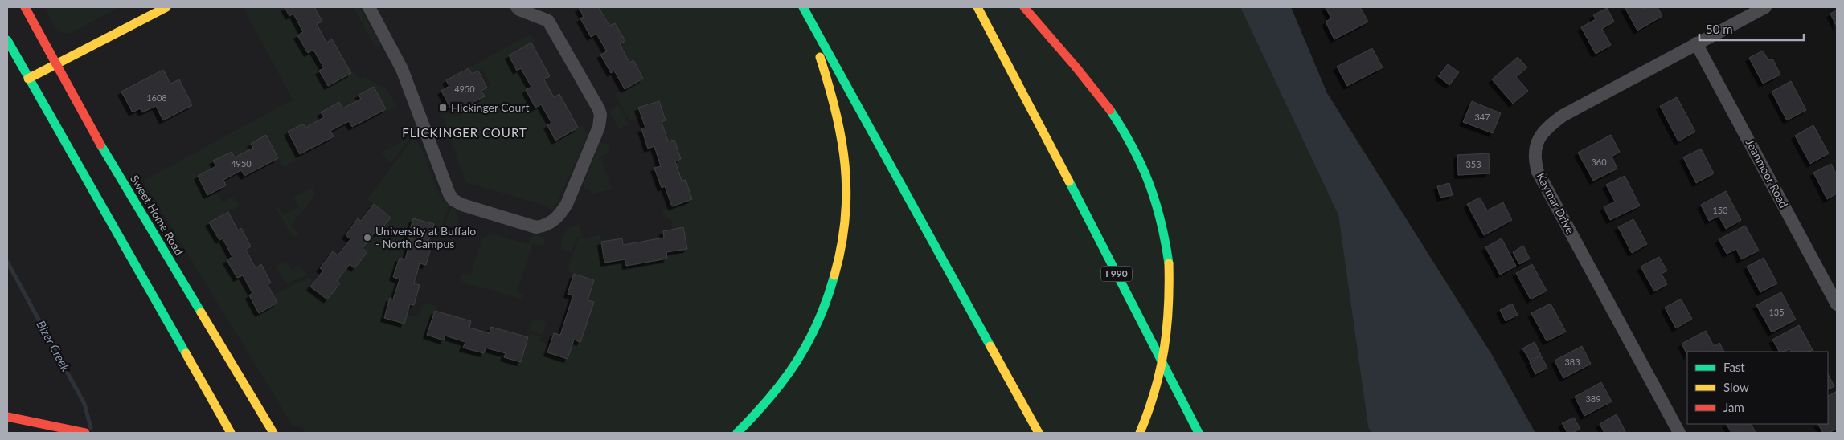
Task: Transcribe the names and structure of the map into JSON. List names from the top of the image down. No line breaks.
{"streets":{"main road":["Sweet Home Road","I 990"],"street":["Jeanmoor Road","Kaymar Drive"]},"crossings":[["Jeanmoor Road","Kaymar Drive"]],"districts":["FLICKINGER COURT"],"water":["Bizer Creek"],"places":{"transit":["Flickinger Court"],"other":["University at Buffalo - North Campus"]},"house_numbers":["4950","1608","347","360","4950","353","153","135","383","389"],"legend":["Fast","Slow","Jam"],"scale_bar":"50 m"}
